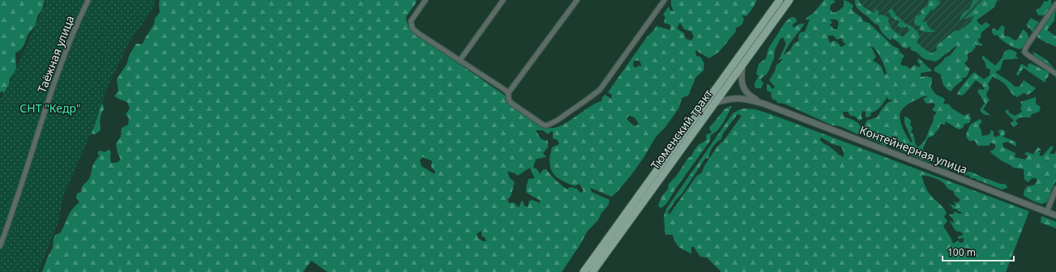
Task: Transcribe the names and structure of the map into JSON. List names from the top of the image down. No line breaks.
{"streets":{"main road":["Тюменский тракт"],"street":["Таёжная улица","Контейнерная улица"]},"crossings":[["Тюменский тракт","Контейнерная улица"]],"parks":["СНТ \"Кедр\""],"scale_bar":"100 m"}
